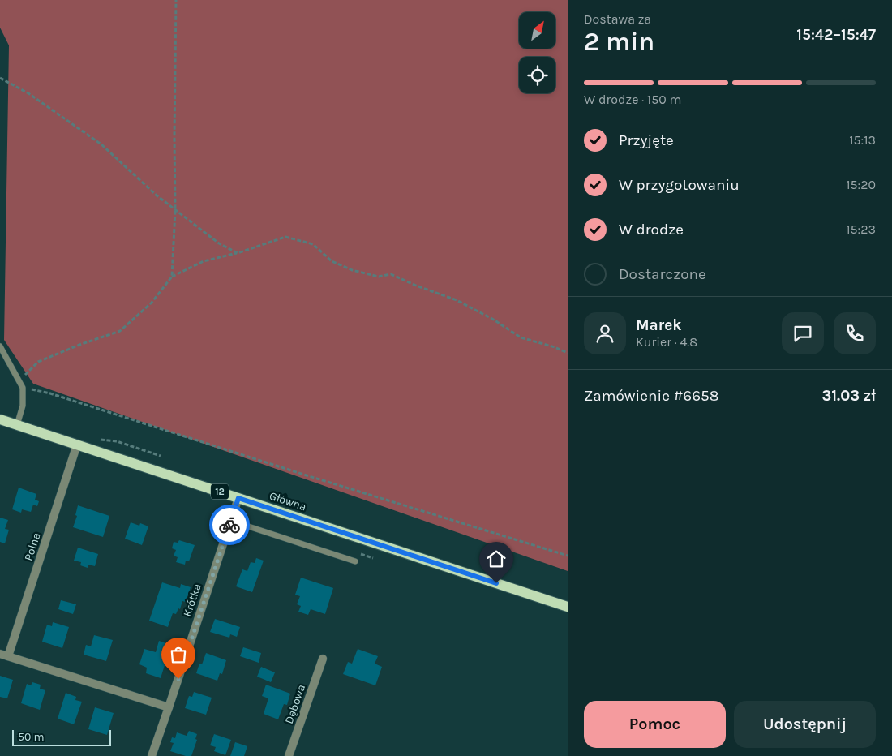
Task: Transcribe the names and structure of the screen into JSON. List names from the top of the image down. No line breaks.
{"streets":{"main road":["12","Główna"],"street":["Polna","Krótka","Dębowa"]},"crossings":[["Główna","Polna"],["Główna","Krótka"],["Polna","Krótka"]],"scale_bar":"50 m","north":"top right","page":{"heading":["2 min","Dostawa za","15:42–15:47"],"panel":["Marek","Kurier · 4.8","Zamówienie #6658","31.03 zł"],"bar":"W drodze · 150 m","list":[["Przyjęte","15:13"],["W przygotowaniu","15:20"],["W drodze","15:23"],"Dostarczone"],"buttons":["Pomoc","Udostępnij"],"scale":"50 m"}}
